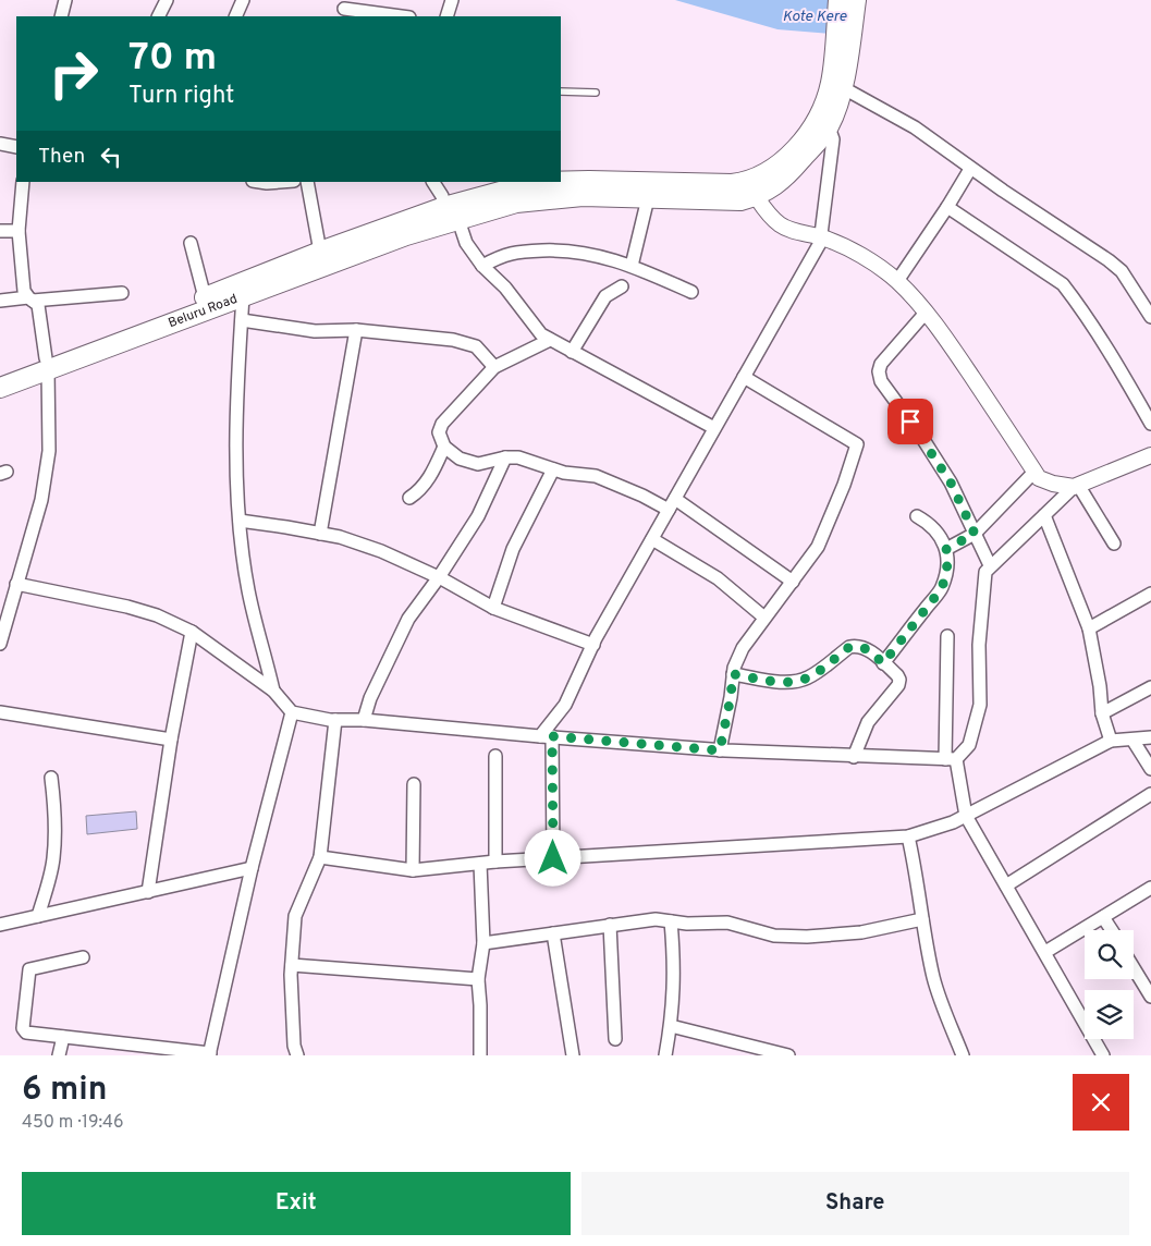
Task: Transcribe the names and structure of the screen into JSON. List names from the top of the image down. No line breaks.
{"streets":{"highway":["Beluru Road"]},"water":["Kote Kere"],"page":{"turn":["70 m","Turn right"],"then":"Then","heading":["6 min","450 m · 19:46"],"buttons":["Exit","Share"]}}
